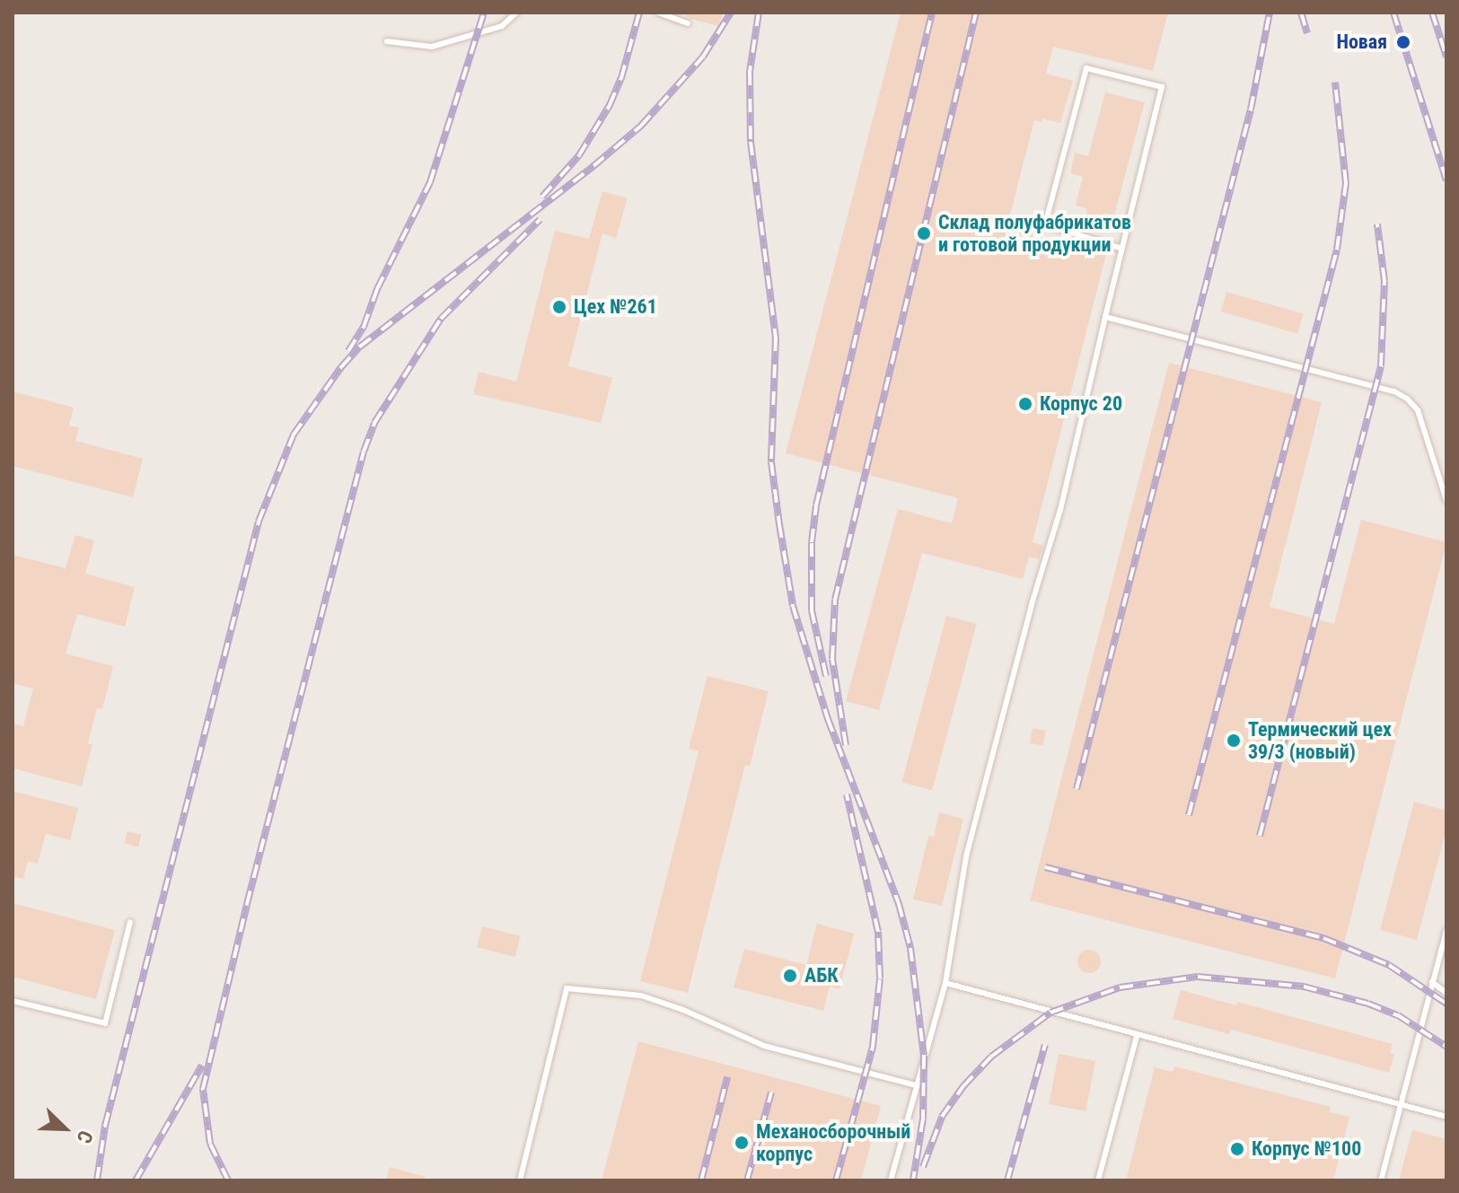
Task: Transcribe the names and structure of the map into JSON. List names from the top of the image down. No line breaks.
{"places":["Новая","Склад полуфабрикатов и готовой продукции","Цех №261","Корпус 20","Термический цех 39/3 (новый)","АБК","Механосборочный корпус","Корпус №100"],"north":"bottom right"}
